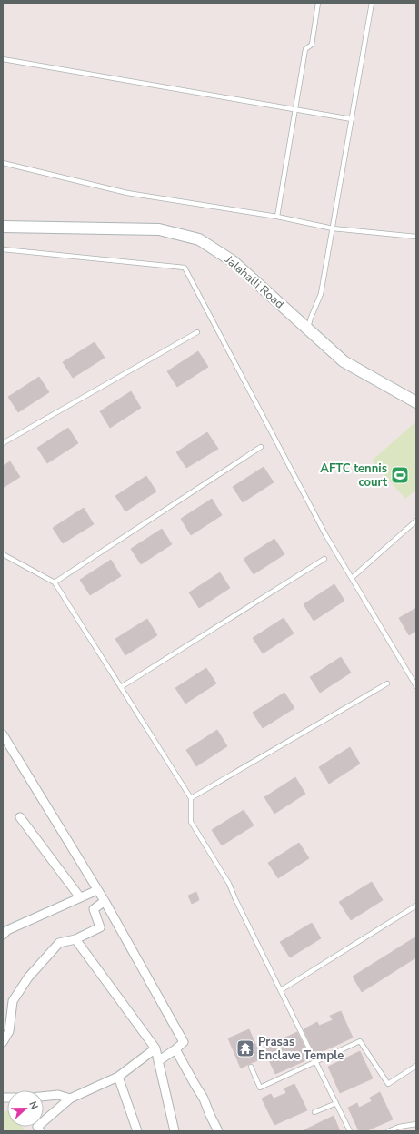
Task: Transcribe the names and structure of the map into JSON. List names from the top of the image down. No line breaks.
{"streets":{"main road":["Jalahalli Road"]},"places":{"sports":["AFTC tennis court"],"temple":["Prasas Enclave Temple"]},"north":"right"}
